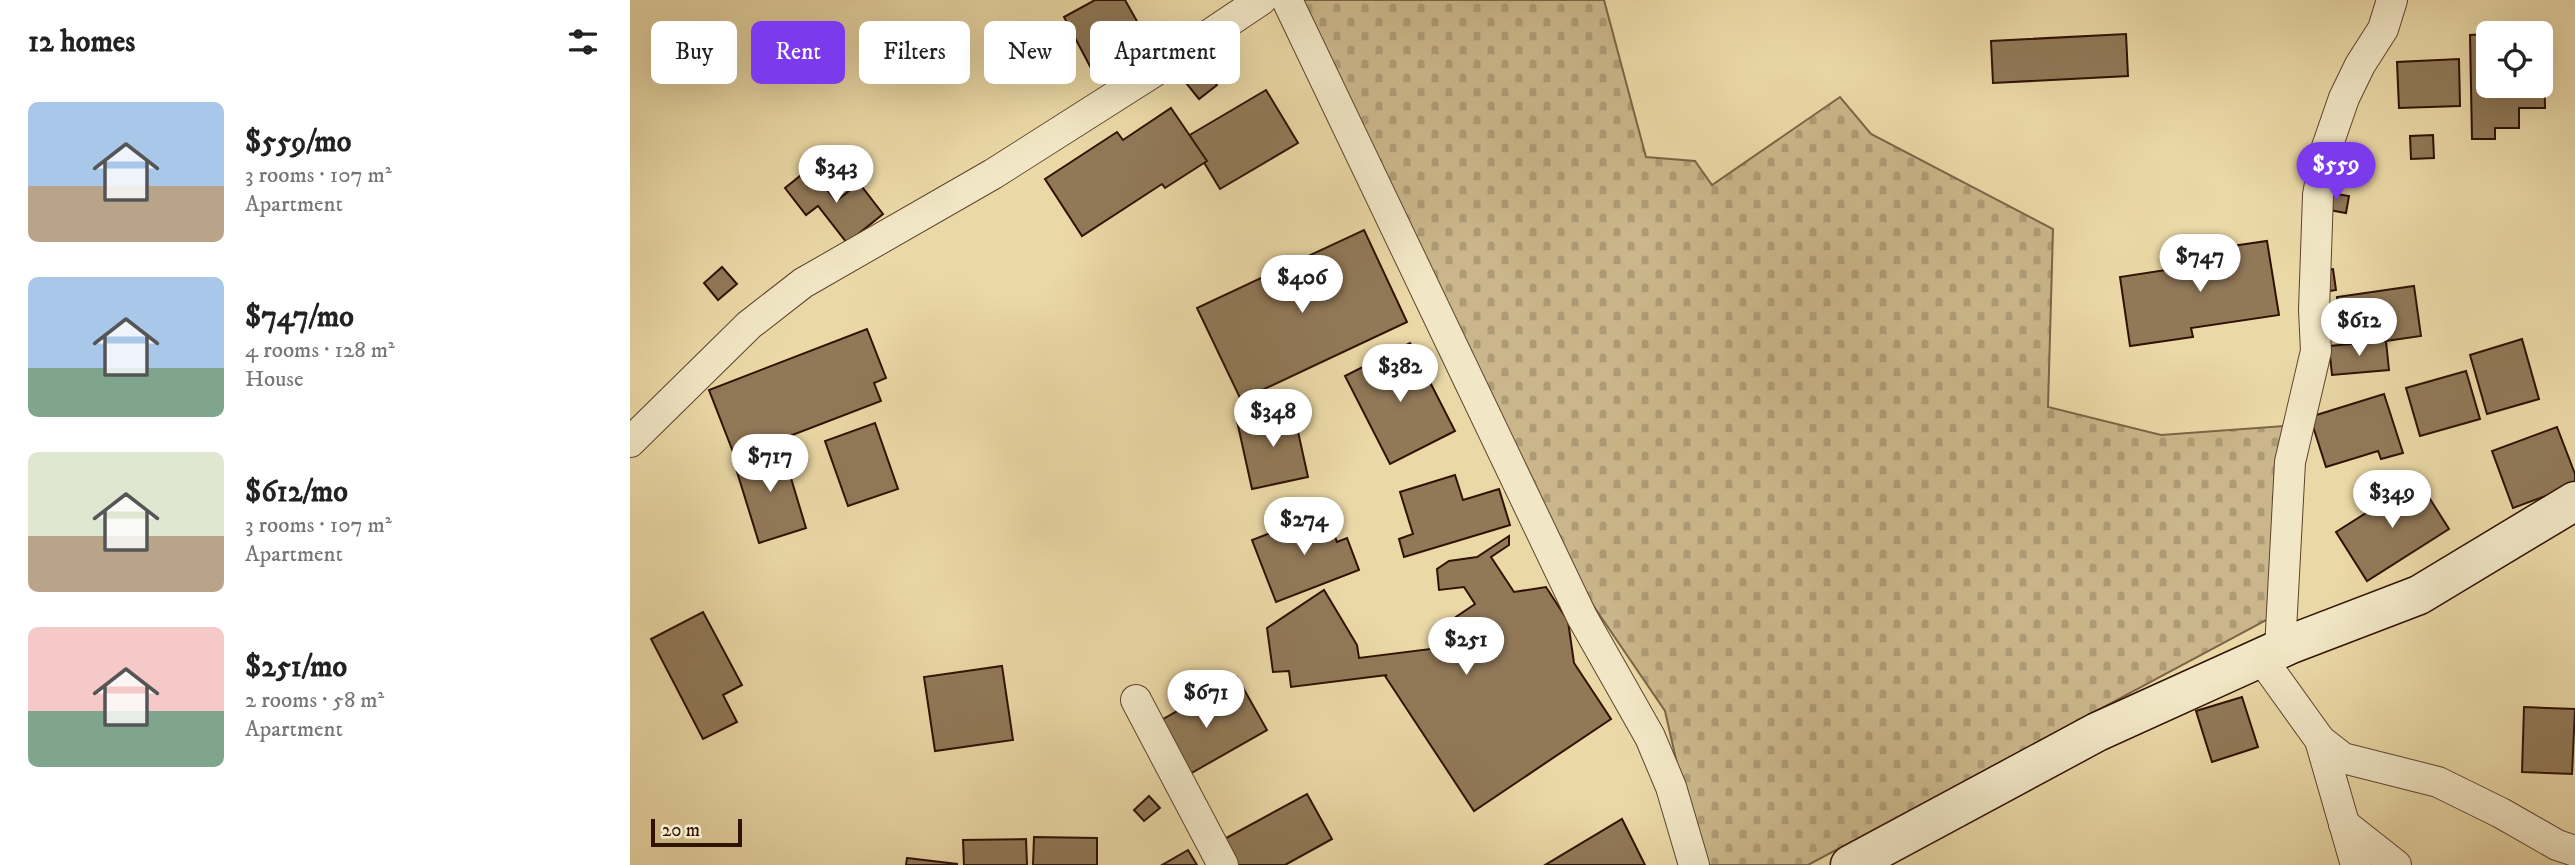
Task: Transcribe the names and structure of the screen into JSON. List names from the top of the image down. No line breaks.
{"scale_bar":"20 m","page":{"heading":"12 homes","chip":["Buy","Rent","Filters","New","Apartment"],"list":[{"name":"$559/mo","note":"3 rooms · 107 m² · Apartment"},{"name":"$747/mo","note":"4 rooms · 128 m² · House"},{"name":"$612/mo","note":"3 rooms · 107 m² · Apartment"},{"name":"$251/mo","note":"2 rooms · 58 m² · Apartment"}],"price":["$559","$343","$747","$406","$612","$382","$348","$717","$349","$274","$251","$671"],"scale":"20 m"}}
